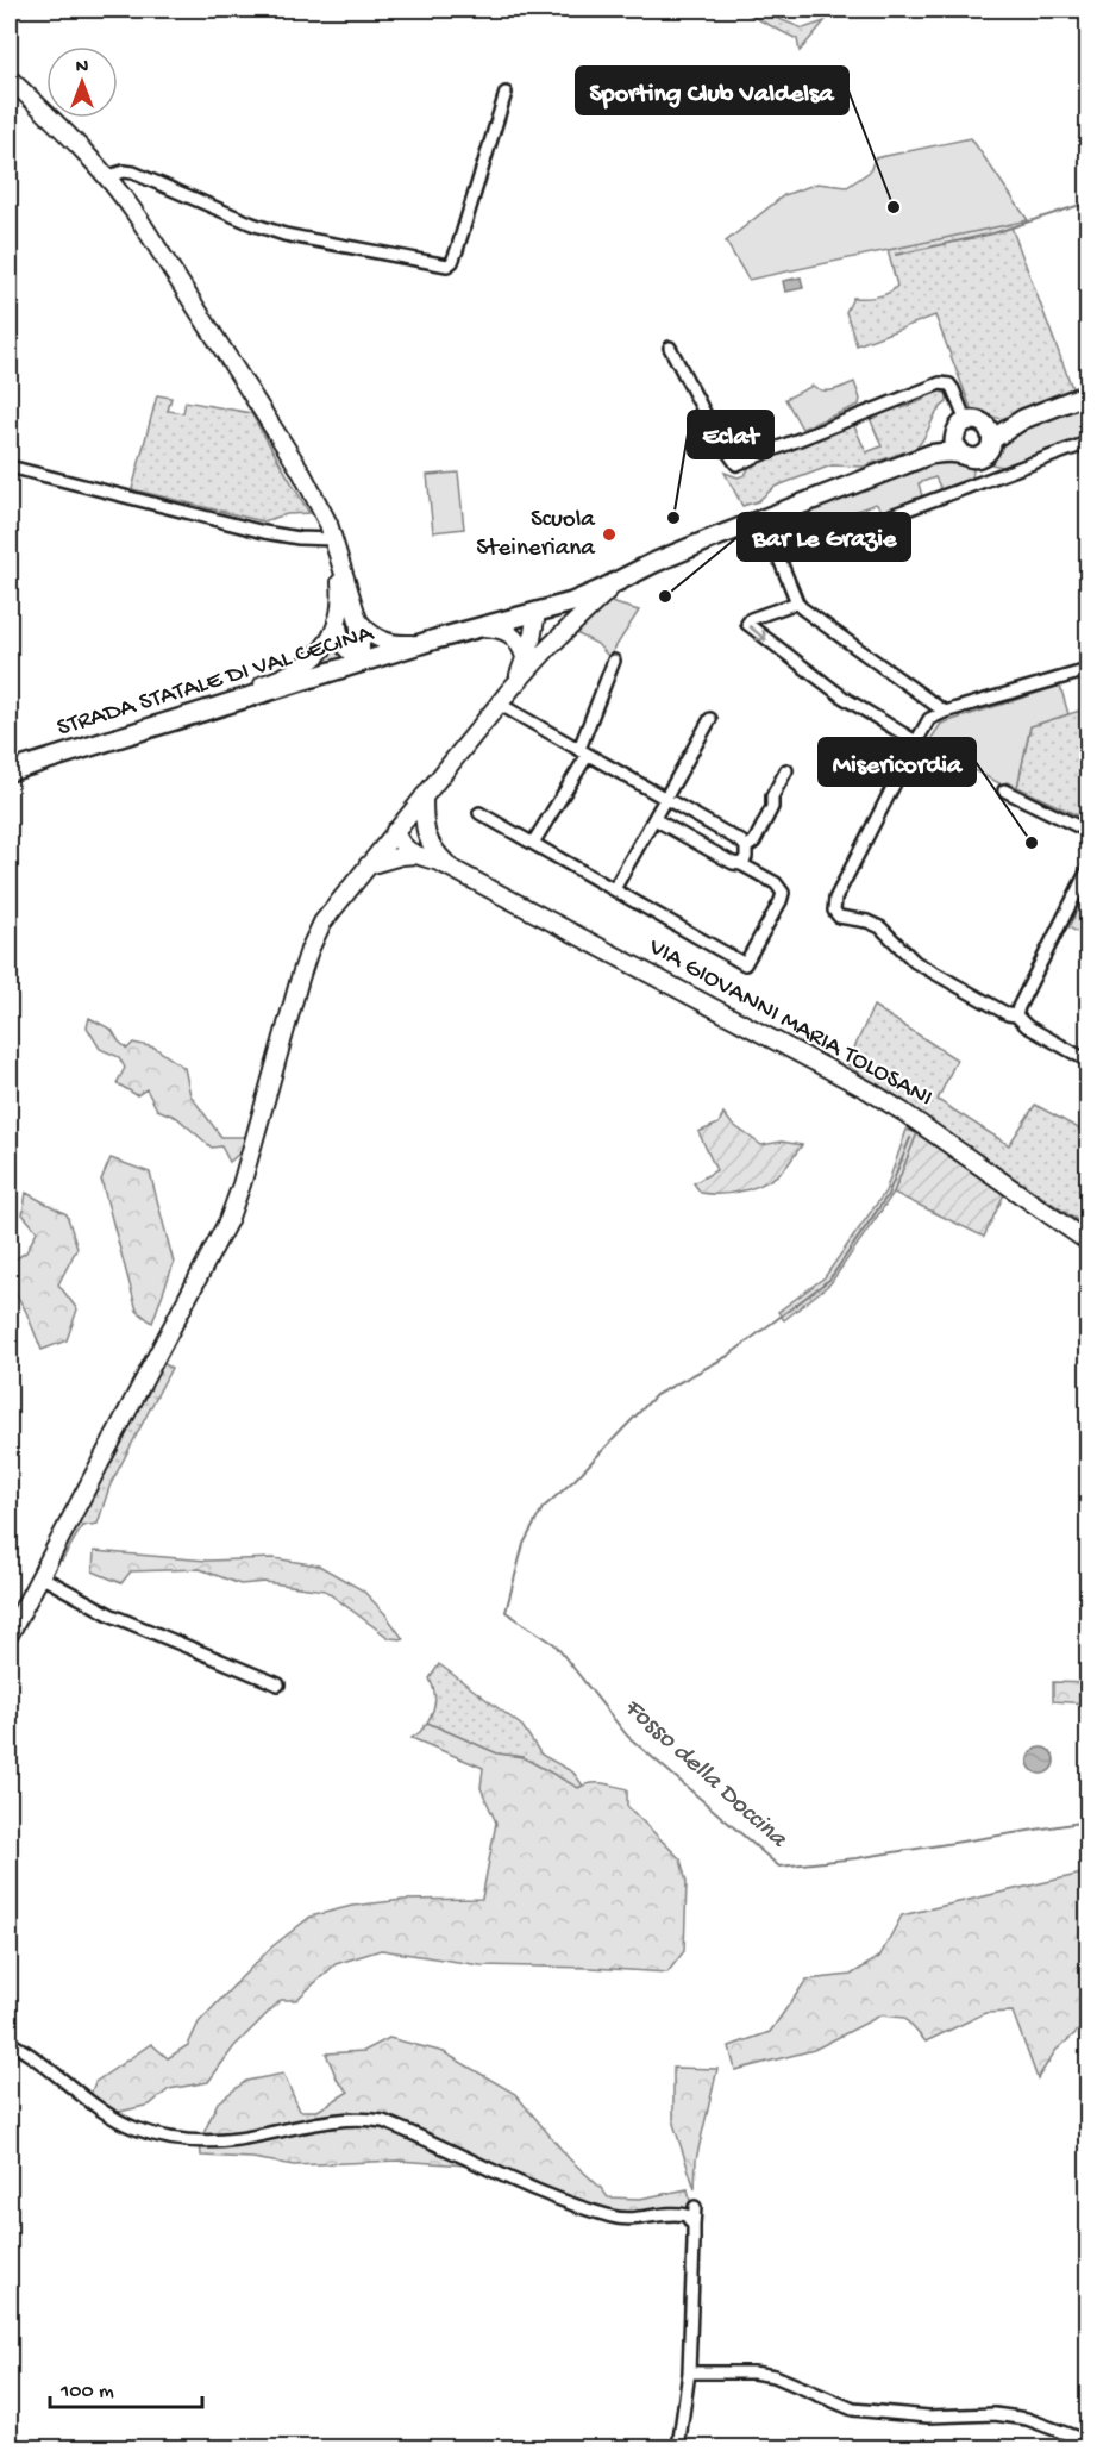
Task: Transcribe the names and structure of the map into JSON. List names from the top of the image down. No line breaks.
{"streets":{"main road":["STRADA STATALE DI VAL CECINA","VIA GIOVANNI MARIA TOLOSANI"]},"water":["Fosso della Doccina"],"places":["Sporting Club Valdelsa","Eclat","Scuola Steineriana","Bar Le Grazie","Misericordia"],"scale_bar":"100 m","north":"top"}
